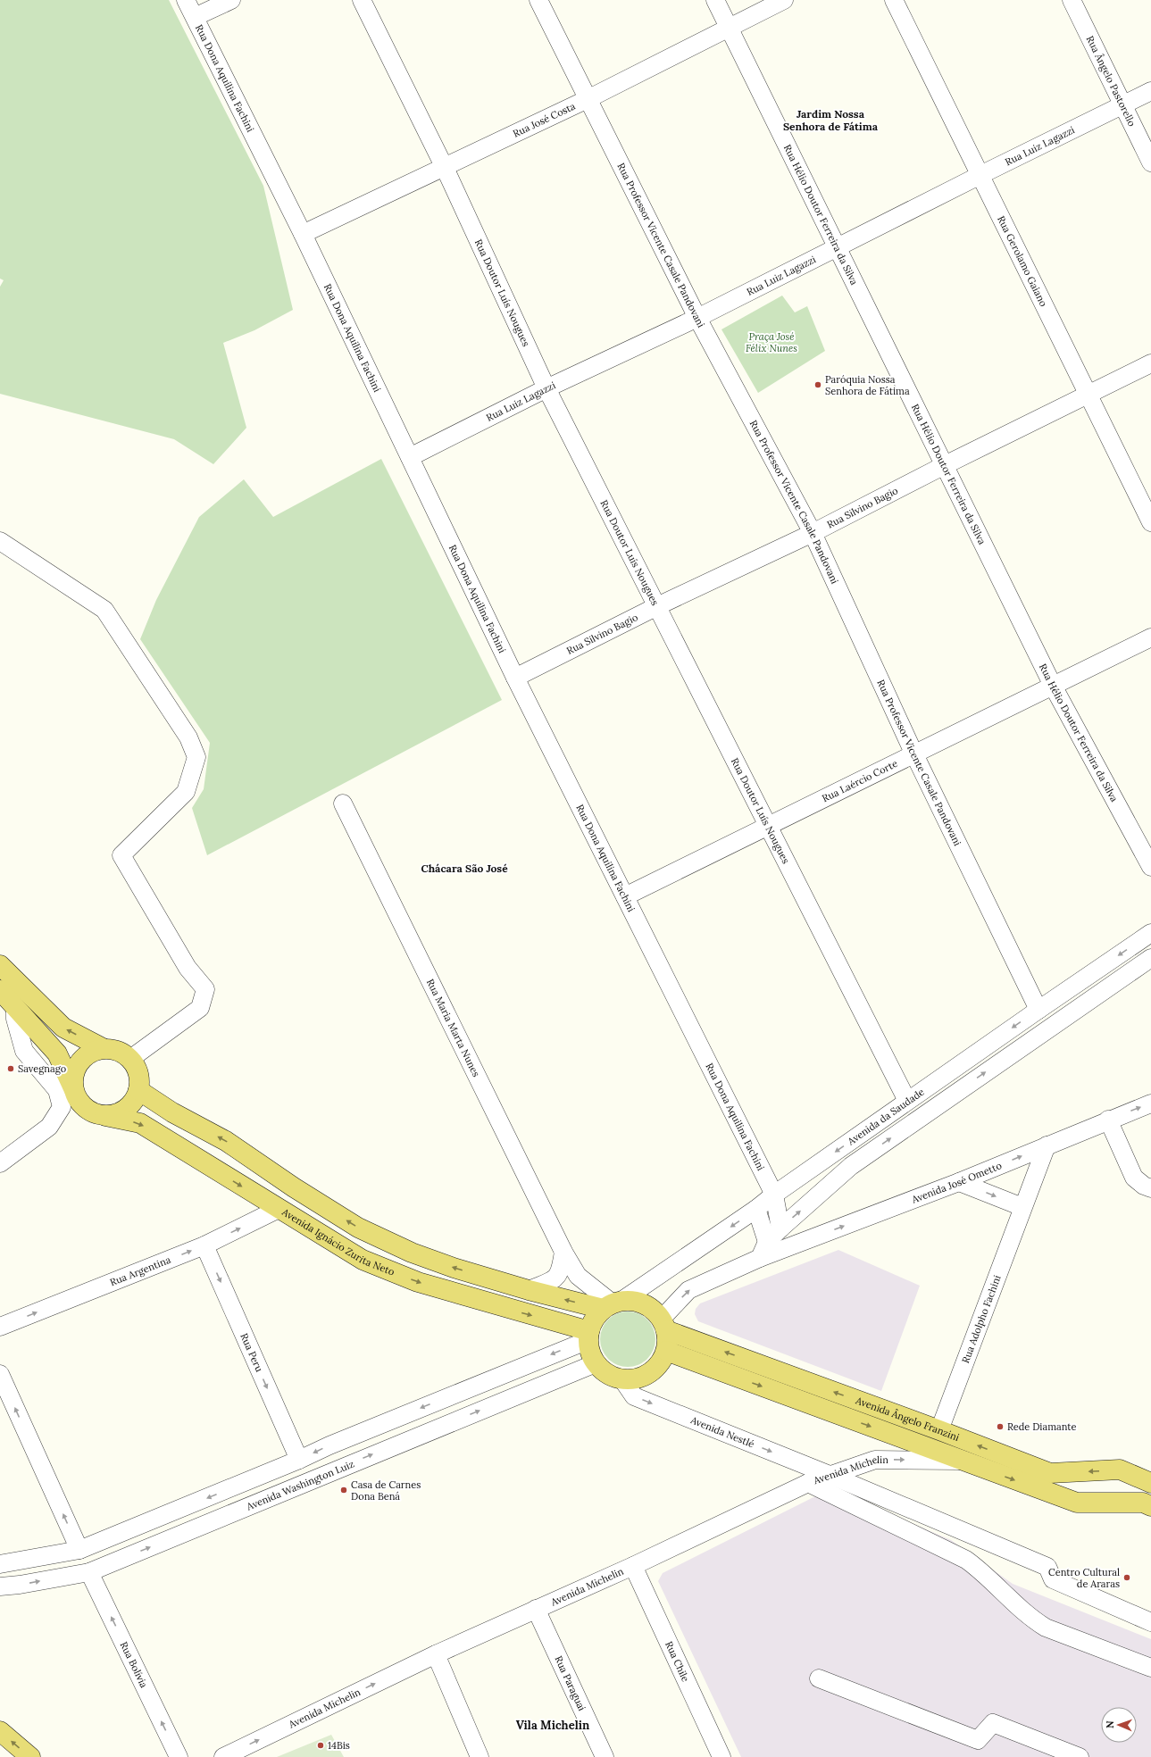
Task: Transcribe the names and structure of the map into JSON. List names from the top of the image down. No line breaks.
{"streets":{"main road":["Avenida Ignácio Zurita Neto","Avenida Ângelo Franzini"],"street":["Rua Dona Aquilina Fachini","Rua Ângelo Pastorello","Rua José Costa","Rua Luiz Lagazzi","Rua Hélio Doutor Ferreira da Silva","Rua Professor Vicente Casale Pandovani","Rua Gerolamo Gaiano","Rua Doutor Luís Nougues","Rua Silvino Bagio","Rua Laércio Corte","Rua Maria Marta Nunes","Avenida da Saudade","Avenida José Ometto","Rua Argentina","Rua Adolpho Fachini","Rua Peru","Avenida Nestlé","Avenida Michelin","Avenida Washington Luiz","Rua Chile","Rua Bolívia","Rua Paraguai"]},"crossings":[["Rua Dona Aquilina Fachini","Rua José Costa"],["Rua Dona Aquilina Fachini","Rua Luiz Lagazzi"],["Rua Dona Aquilina Fachini","Rua Silvino Bagio"],["Rua Dona Aquilina Fachini","Rua Laércio Corte"],["Rua Dona Aquilina Fachini","Avenida da Saudade"],["Rua Ângelo Pastorello","Rua Luiz Lagazzi"],["Rua José Costa","Rua Hélio Doutor Ferreira da Silva"],["Rua José Costa","Rua Professor Vicente Casale Pandovani"],["Rua José Costa","Rua Doutor Luís Nougues"],["Rua Luiz Lagazzi","Rua Hélio Doutor Ferreira da Silva"],["Rua Luiz Lagazzi","Rua Professor Vicente Casale Pandovani"],["Rua Luiz Lagazzi","Rua Gerolamo Gaiano"],["Rua Luiz Lagazzi","Rua Doutor Luís Nougues"],["Rua Hélio Doutor Ferreira da Silva","Rua Silvino Bagio"],["Rua Hélio Doutor Ferreira da Silva","Rua Laércio Corte"],["Rua Professor Vicente Casale Pandovani","Rua Silvino Bagio"],["Rua Professor Vicente Casale Pandovani","Rua Laércio Corte"],["Rua Professor Vicente Casale Pandovani","Avenida da Saudade"],["Rua Gerolamo Gaiano","Rua Silvino Bagio"],["Rua Doutor Luís Nougues","Rua Silvino Bagio"],["Rua Doutor Luís Nougues","Rua Laércio Corte"],["Rua Doutor Luís Nougues","Avenida da Saudade"],["Rua Maria Marta Nunes","Avenida da Saudade"],["Rua Maria Marta Nunes","Avenida Ignácio Zurita Neto"],["Rua Maria Marta Nunes","Avenida Ângelo Franzini"],["Rua Maria Marta Nunes","Avenida Nestlé"],["Rua Maria Marta Nunes","Avenida Washington Luiz"],["Avenida da Saudade","Avenida Ignácio Zurita Neto"],["Avenida da Saudade","Avenida Ângelo Franzini"],["Avenida da Saudade","Avenida Nestlé"],["Avenida da Saudade","Avenida Washington Luiz"],["Avenida José Ometto","Rua Adolpho Fachini"],["Avenida Ignácio Zurita Neto","Rua Argentina"],["Avenida Ignácio Zurita Neto","Avenida Ângelo Franzini"],["Avenida Ignácio Zurita Neto","Avenida Nestlé"],["Avenida Ignácio Zurita Neto","Avenida Washington Luiz"],["Rua Argentina","Rua Peru"],["Rua Adolpho Fachini","Avenida Ângelo Franzini"],["Avenida Ângelo Franzini","Avenida Nestlé"],["Avenida Ângelo Franzini","Avenida Michelin"],["Avenida Ângelo Franzini","Avenida Washington Luiz"],["Avenida Nestlé","Avenida Michelin"],["Avenida Nestlé","Avenida Washington Luiz"],["Avenida Michelin","Rua Chile"],["Avenida Michelin","Rua Paraguai"],["Avenida Washington Luiz","Rua Bolívia"]],"one_way":["Rua Argentina","Rua Peru","Avenida Nestlé","Avenida Michelin","Rua Bolívia"],"districts":["Jardim Nossa Senhora de Fátima","Chácara São José","Vila Michelin"],"parks":["Praça José Félix Nunes"],"places":["Paróquia Nossa Senhora de Fátima","Savegnago","Rede Diamante","Casa de Carnes Dona Bená","Centro Cultural de Araras","14Bis"],"north":"left"}
